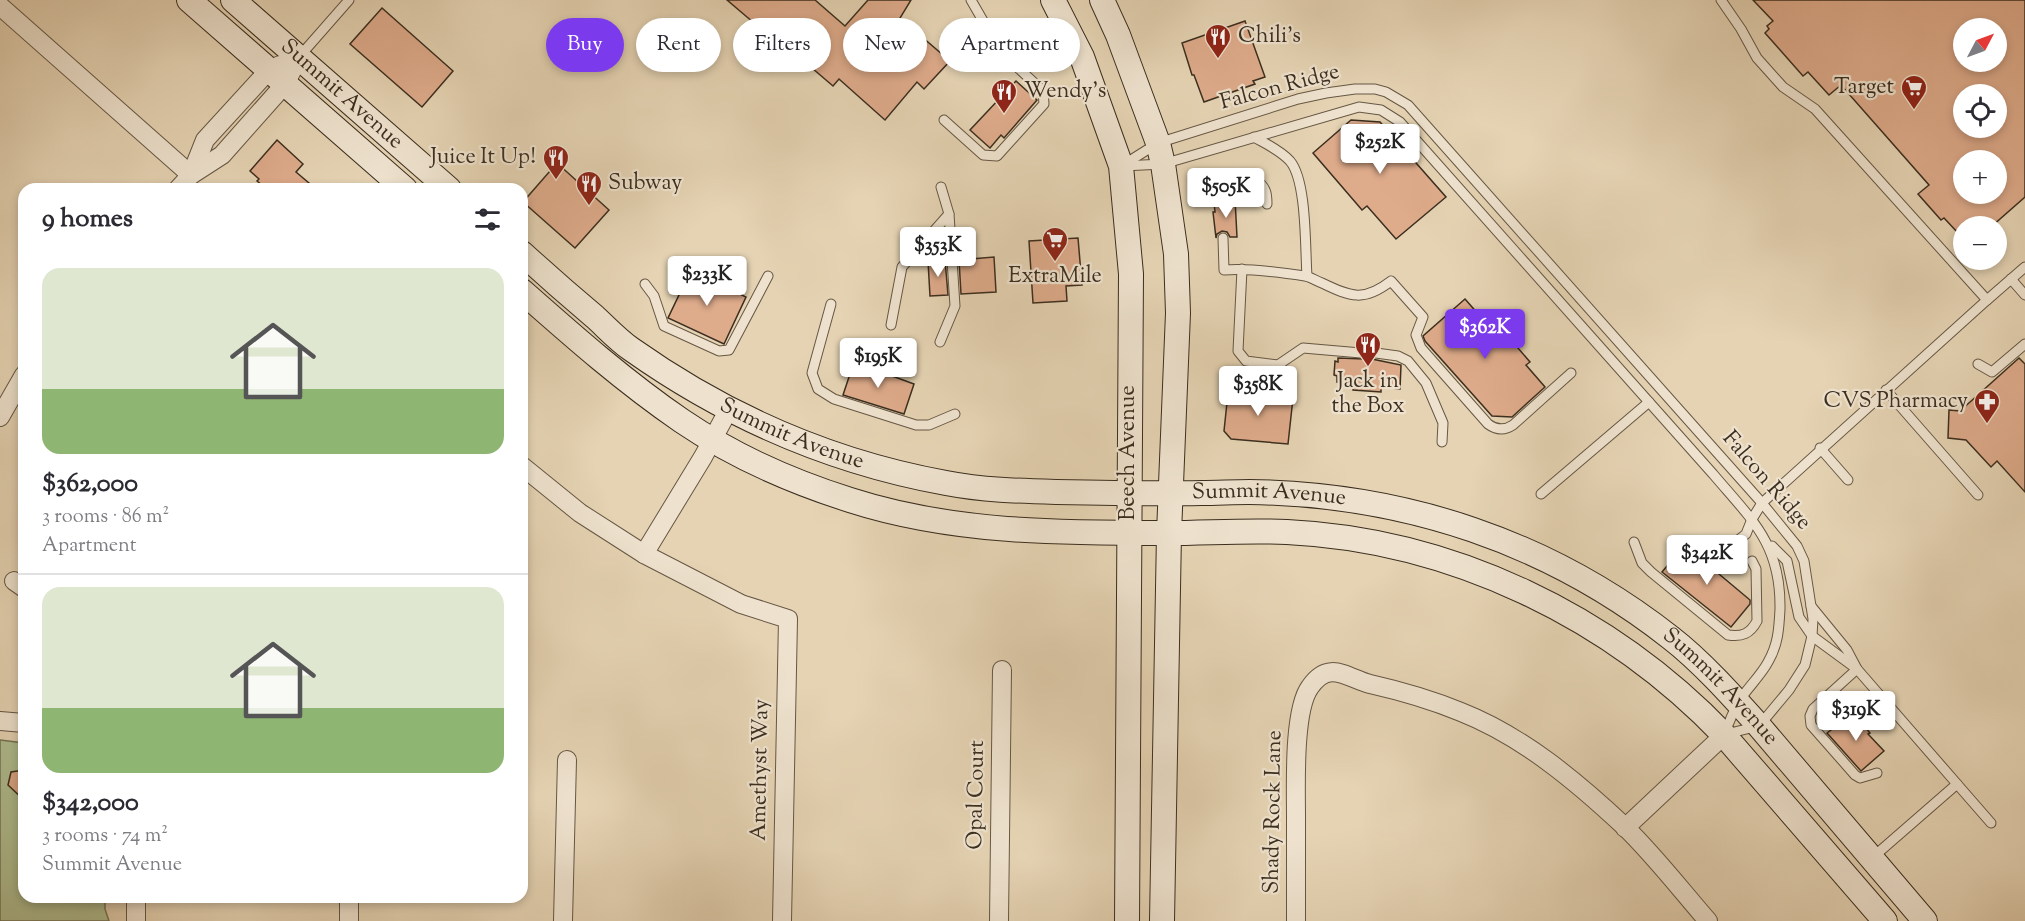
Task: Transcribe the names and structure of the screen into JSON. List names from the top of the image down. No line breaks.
{"streets":{"main road":["Summit Avenue","Beech Avenue"],"street":["Amethyst Way","Opal Court","Shady Rock Lane"],"lane":["Falcon Ridge"]},"crossings":[["Falcon Ridge","Summit Avenue"],["Falcon Ridge","Beech Avenue"],["Summit Avenue","Beech Avenue"]],"places":{"restaurant":["Chili's","Wendy's","Juice It Up!","Subway","Jack in the Box"],"supermarket":["Target","ExtraMile"],"pharmacy":["CVS Pharmacy"]},"north":"top right","page":{"map_buttons":["+","−"],"chip":["Buy","Rent","Filters","New","Apartment"],"price":["$252K","$505K","$353K","$233K","$362K","$195K","$358K","$342K","$319K"],"heading":"9 homes","list":[{"name":"$362,000","note":"3 rooms · 86 m² · Apartment"},{"name":"$342,000","note":"3 rooms · 74 m² · Summit Avenue"}]}}
